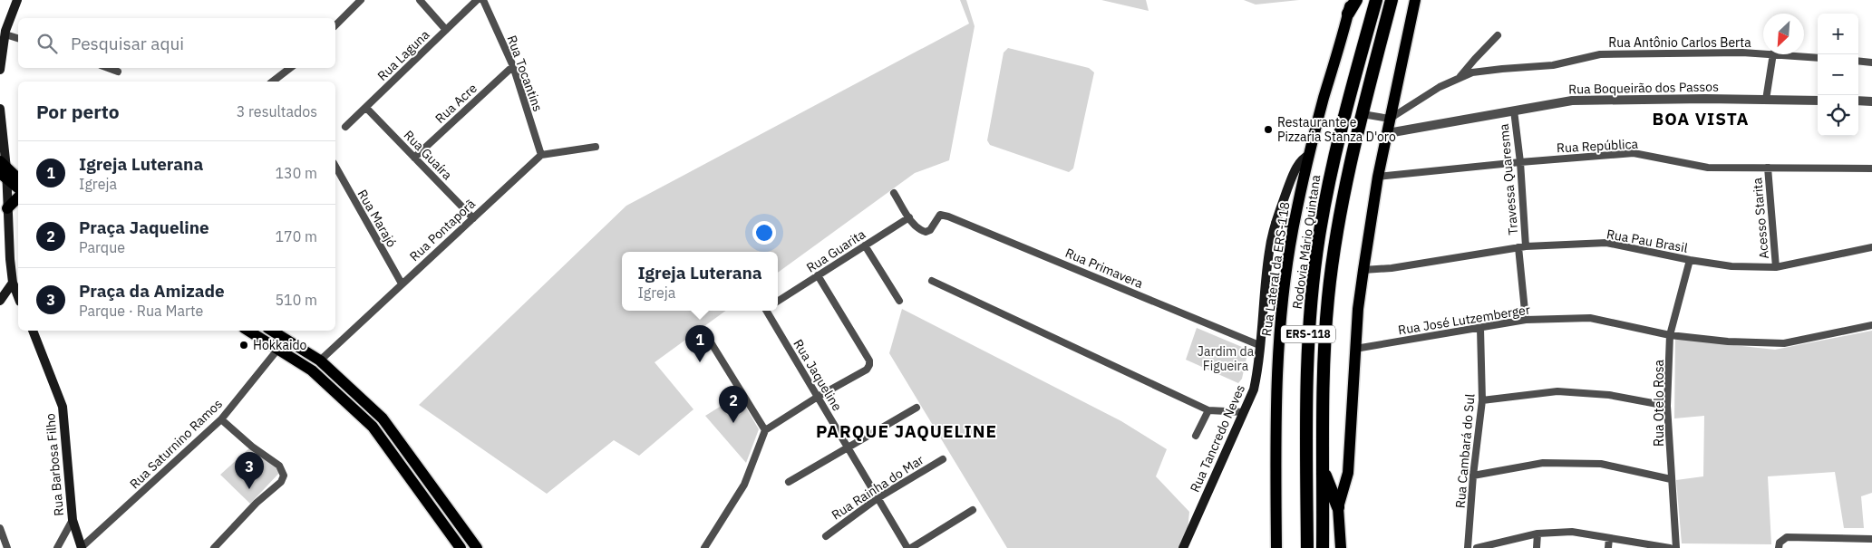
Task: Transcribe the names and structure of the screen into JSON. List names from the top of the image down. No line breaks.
{"streets":{"highway":["Rodovia Mário Quintana","ERS-118"],"main road":["Rua Lateral da ERS-118","Rua Tancredo Neves","Rua Barbosa Filho"],"street":["Rua Antônio Carlos Berta","Rua Laguna","Rua Tocantins","Rua Boqueirão dos Passos","Rua Acre","Rua República","Rua Guaíra","Travessa Quaresma","Rua Marajó","Acesso Starita","Rua Pontaporã","Rua Pau Brasil","Rua Guarita","Rua Primavera","Rua José Lutzemberger","Rua Jaqueline","Rua Otelo Rosa","Rua Saturnino Ramos","Rua Cambará do Sul","Rua Rainha do Mar"]},"crossings":[["Rua Laguna","Rua Guaíra"],["Rua Tocantins","Rua Acre"],["Rua Tocantins","Rua Pontaporã"],["Rua Boqueirão dos Passos","Travessa Quaresma"],["Rua Acre","Rua Guaíra"],["Rua República","Travessa Quaresma"],["Rua República","Acesso Starita"],["Rua Guaíra","Rua Pontaporã"],["Travessa Quaresma","Rua Pau Brasil"],["Travessa Quaresma","Rua José Lutzemberger"],["Rua Marajó","Rua Pontaporã"],["Acesso Starita","Rua Pau Brasil"],["Rua Pau Brasil","Rua Otelo Rosa"],["Rua Guarita","Rua Primavera"],["Rua Primavera","Rua Tancredo Neves"],["Rua Lateral da ERS-118","Rua Tancredo Neves"],["Rua José Lutzemberger","Rua Otelo Rosa"],["Rua José Lutzemberger","Rua Cambará do Sul"],["Rua Jaqueline","Rua Rainha do Mar"],["Rua Saturnino Ramos","Rua Barbosa Filho"]],"districts":["BOA VISTA","PARQUE JAQUELINE"],"parks":["Jardim da Figueira"],"places":["Restaurante e Pizzaria Stanza D'oro","Hokkaido"],"north":"bottom left","page":{"map_buttons":["+","−"],"search":"Pesquisar aqui","heading":["Por perto","3 resultados"],"list":[{"mark":"1","name":"Igreja Luterana","note":"Igreja","value":"130 m"},{"mark":"2","name":"Praça Jaqueline","note":"Parque","value":"170 m"},{"mark":"3","name":"Praça da Amizade","note":"Parque · Rua Marte","value":"510 m"}],"popup":["Igreja Luterana","Igreja"],"pins":["1","2","3"]}}
